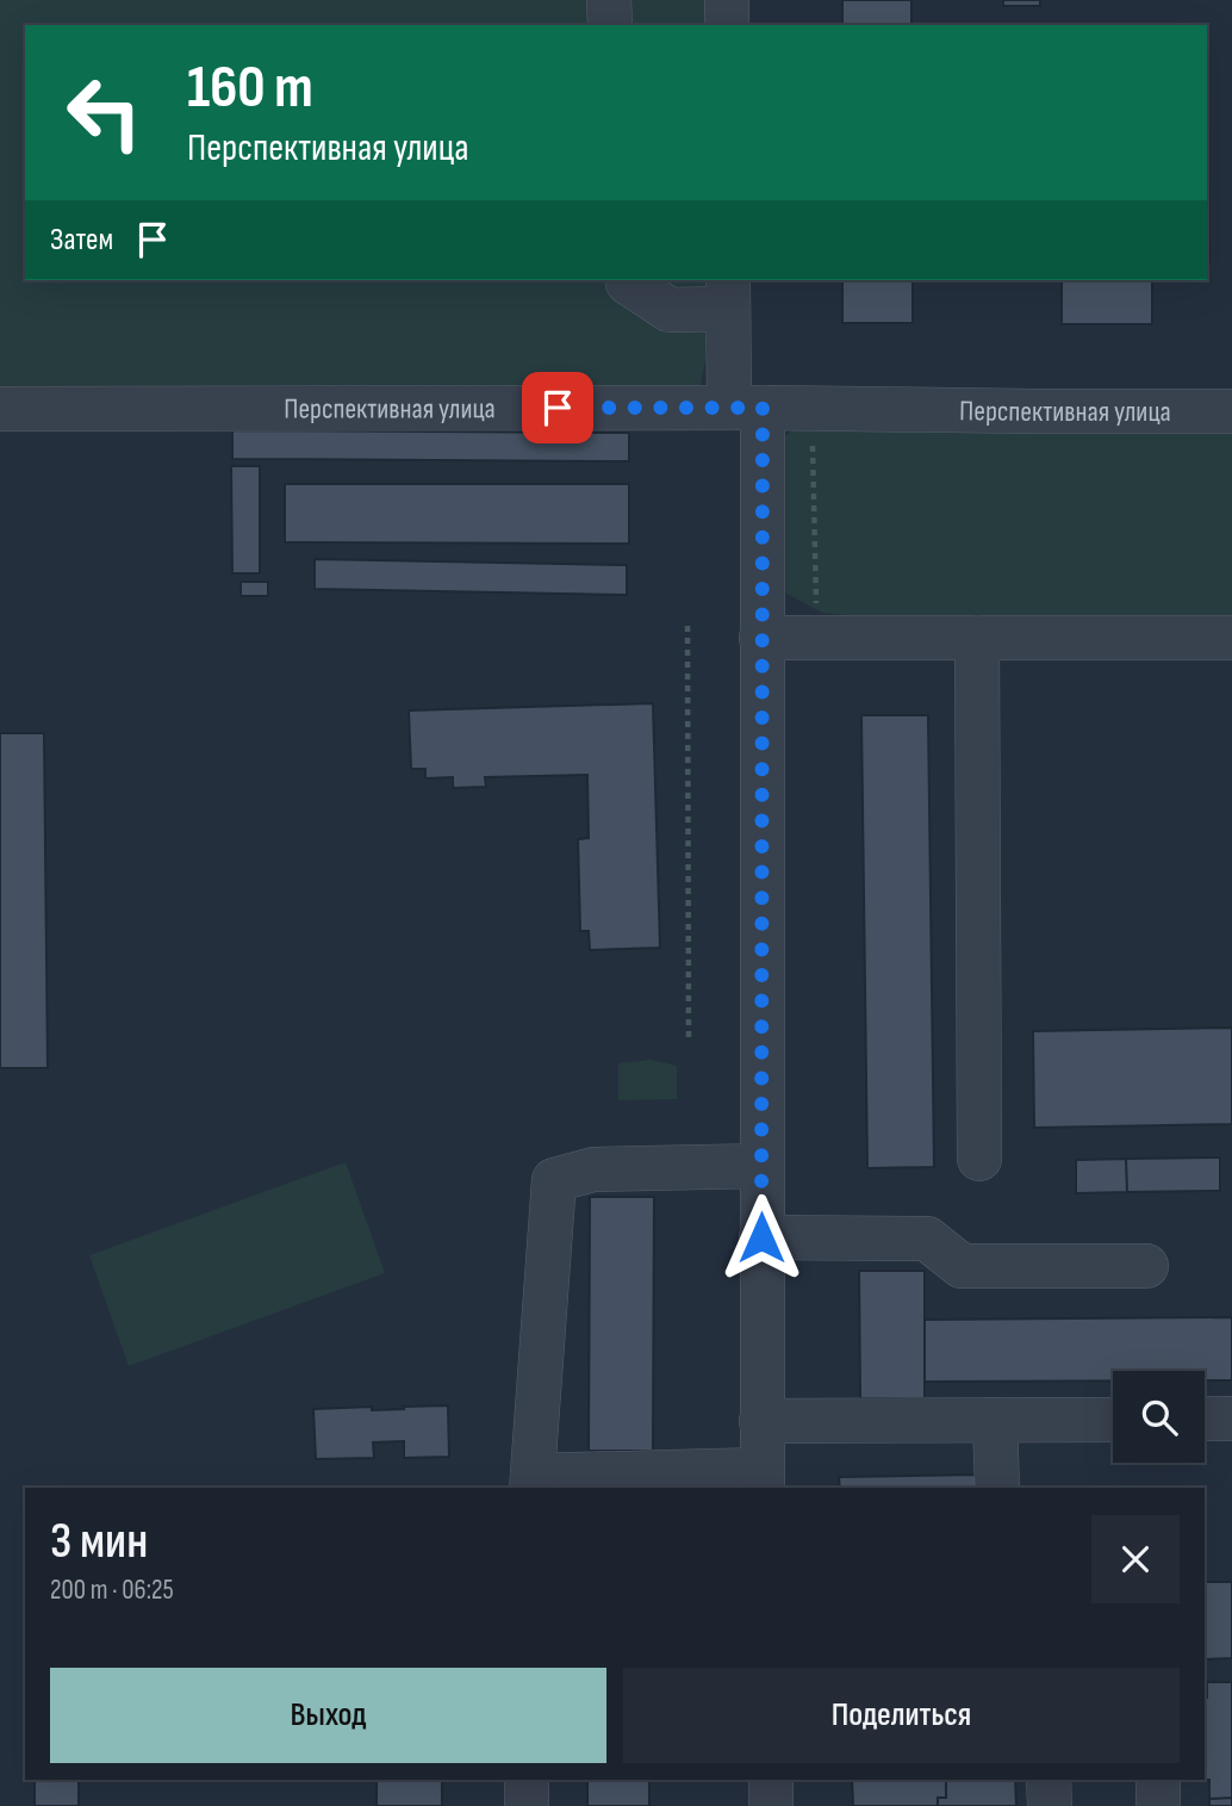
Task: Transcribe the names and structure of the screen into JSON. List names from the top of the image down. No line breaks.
{"streets":{"street":["Перспективная улица"]},"page":{"turn":["160 m","Перспективная улица"],"then":"Затем","heading":["3 мин","200 m · 06:25"],"buttons":["Выход","Поделиться"]}}
